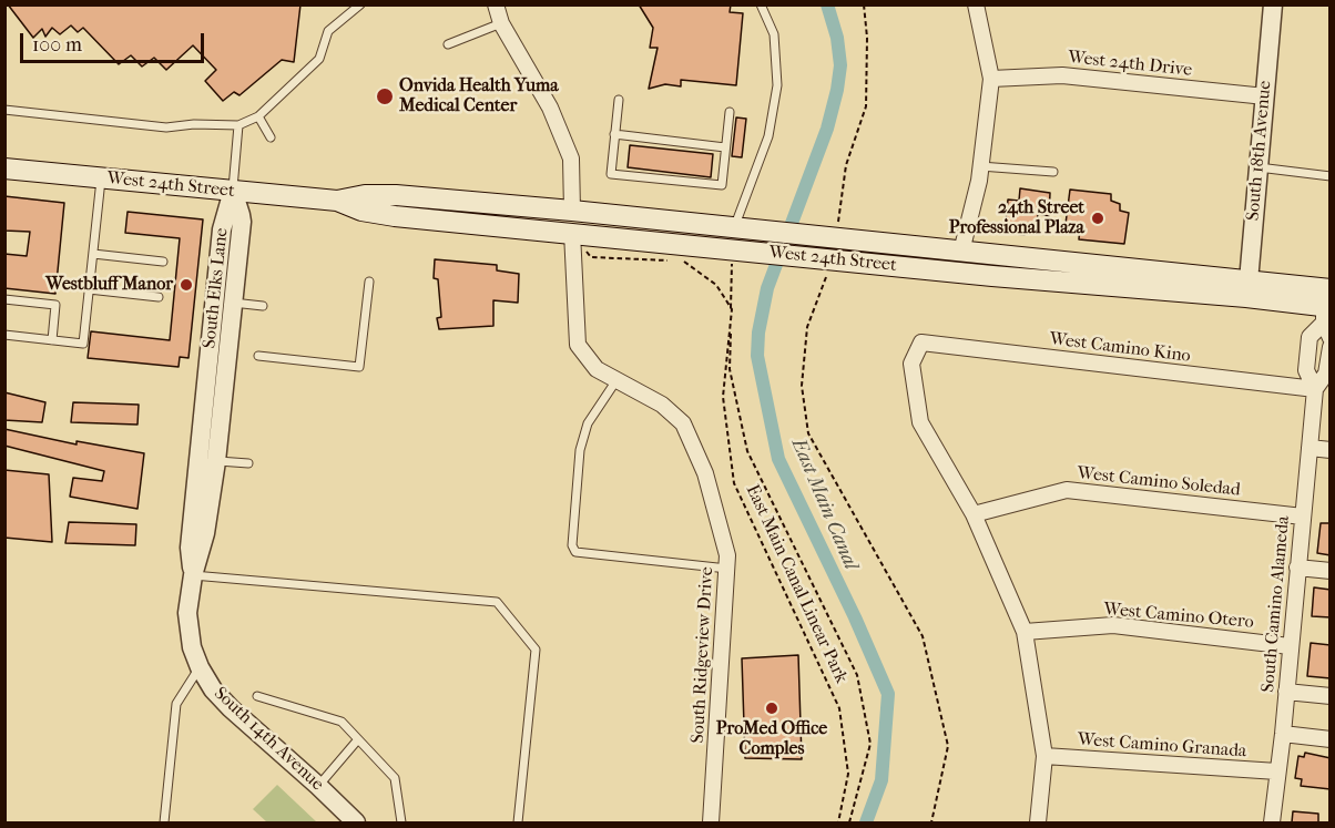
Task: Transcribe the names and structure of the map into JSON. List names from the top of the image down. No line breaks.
{"streets":{"main road":["West 24th Street"],"street":["West 24th Drive","South 18th Avenue","South Elks Lane","West Camino Kino","West Camino Soledad","South Camino Alameda","West Camino Otero","South Ridgeview Drive","South 14th Avenue","West Camino Granada"],"path":["East Main Canal Linear Park"]},"crossings":[["West 24th Drive","South 18th Avenue"],["South 18th Avenue","West 24th Street"],["West 24th Street","South Elks Lane"],["West 24th Street","South Camino Alameda"],["West 24th Street","South Ridgeview Drive"],["South Elks Lane","South 14th Avenue"],["West Camino Kino","West Camino Soledad"],["West Camino Kino","South Camino Alameda"],["West Camino Soledad","South Camino Alameda"],["South Camino Alameda","West Camino Otero"],["South Camino Alameda","West Camino Granada"]],"water":["East Main Canal"],"places":["Onvida Health Yuma Medical Center","24th Street Professional Plaza","Westbluff Manor","ProMed Office Comples"],"scale_bar":"100 m"}
